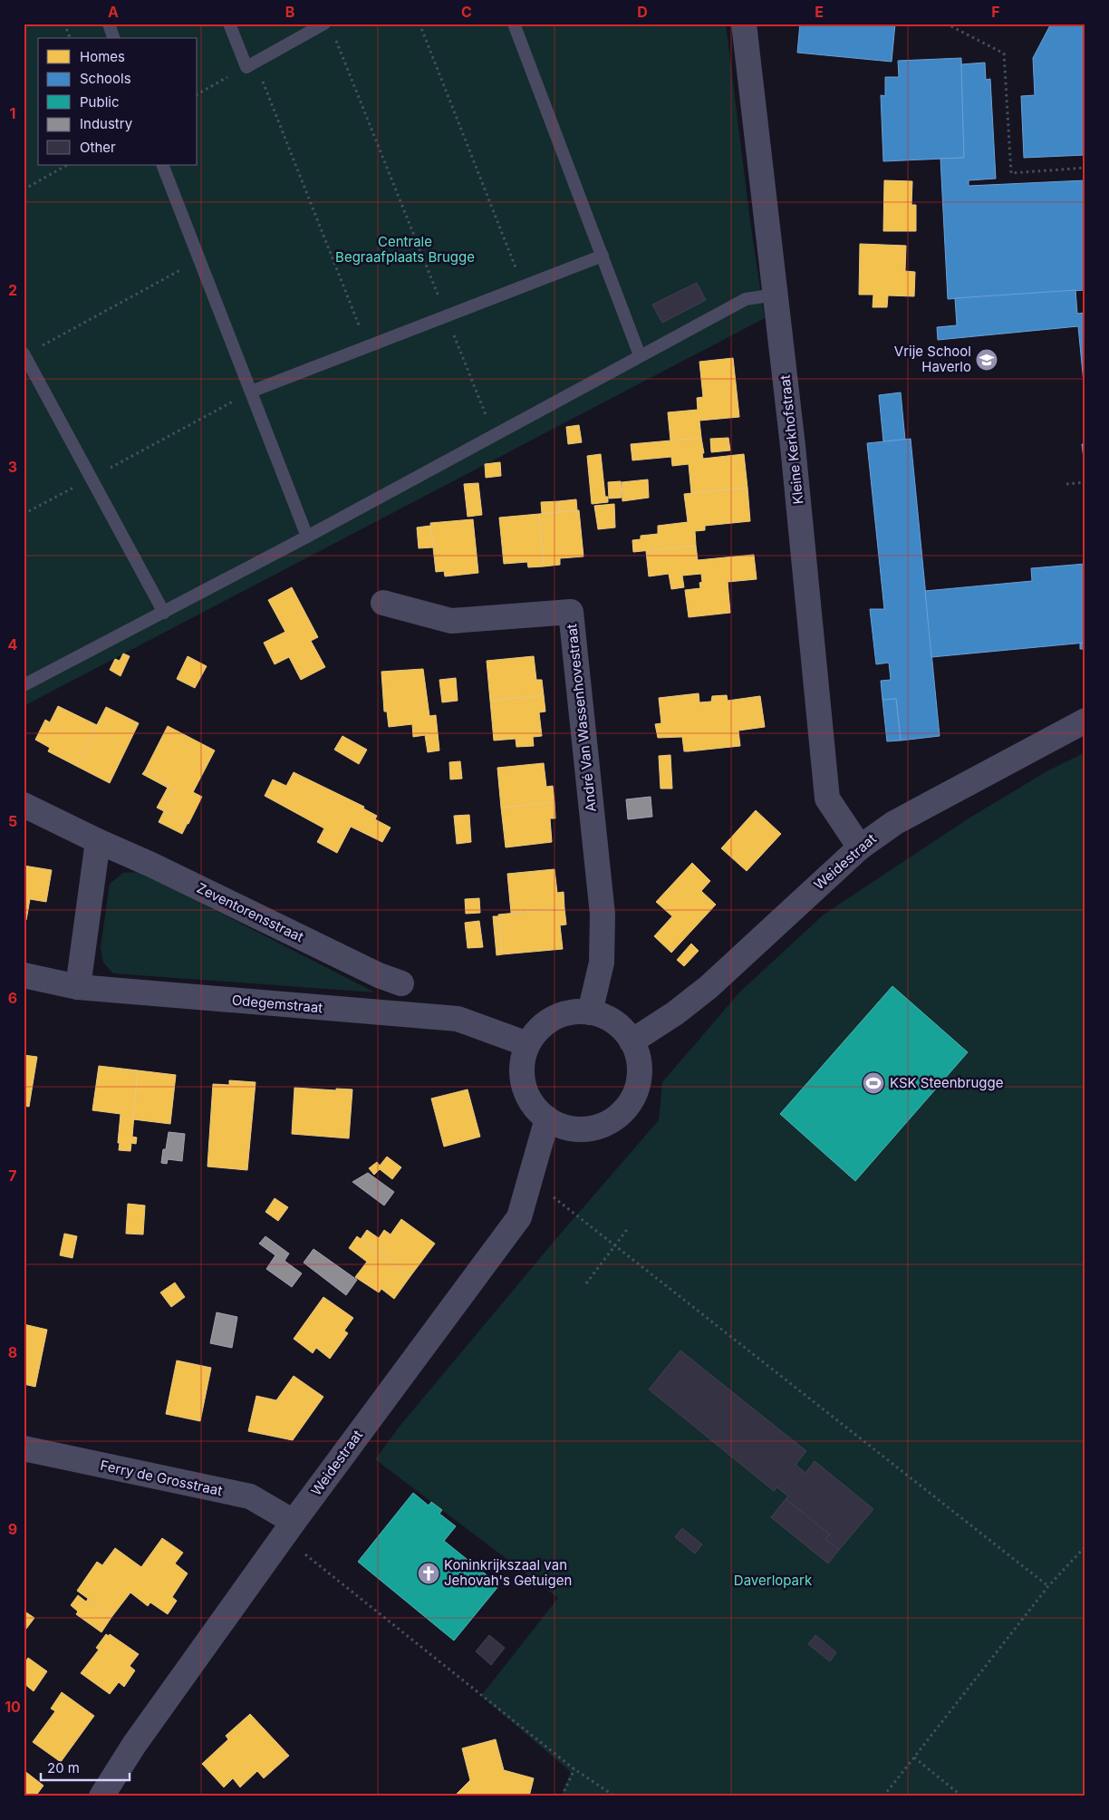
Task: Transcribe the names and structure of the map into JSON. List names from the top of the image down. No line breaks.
{"streets":{"street":["Kleine Kerkhofstraat","André Van Wassenhovestraat","Weidestraat","Zeventorensstraat","Odegemstraat","Ferry de Grosstraat"]},"crossings":[["Kleine Kerkhofstraat","Weidestraat"],["André Van Wassenhovestraat","Weidestraat"],["André Van Wassenhovestraat","Odegemstraat"],["Weidestraat","Odegemstraat"],["Weidestraat","Ferry de Grosstraat"]],"parks":["Centrale Begraafplaats Brugge","Daverlopark"],"places":{"school or university":["Vrije School Haverlo"],"sports":["KSK Steenbrugge"],"church":["Koninkrijkszaal van Jehovah's Getuigen"]},"legend":["Homes","Schools","Public","Industry","Other"],"scale_bar":"20 m","grid":{"columns":["A","B","C","D","E","F"],"rows":["1","2","3","4","5","6","7","8","9","10"]}}
